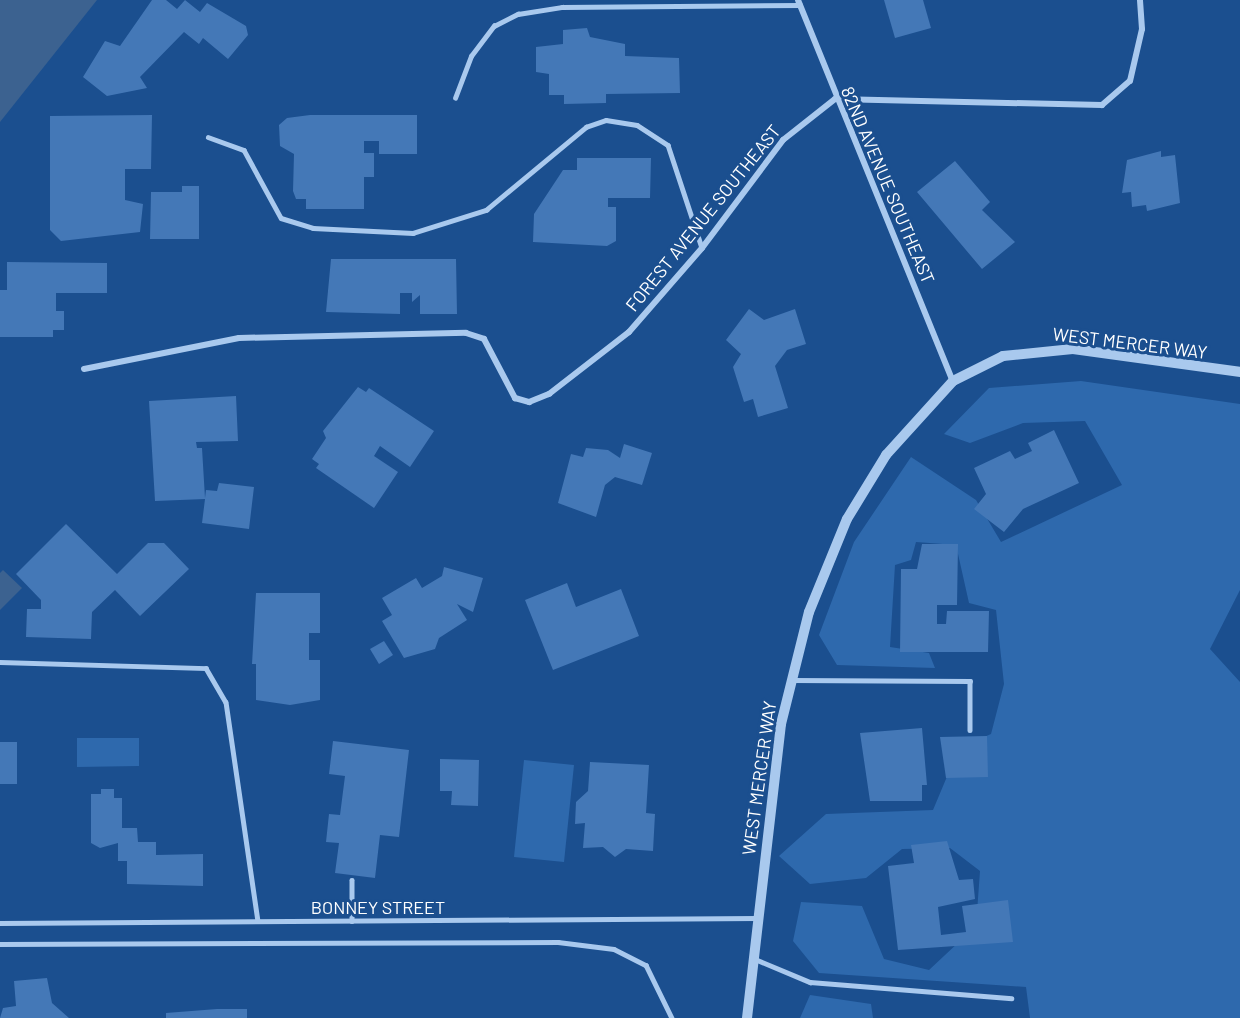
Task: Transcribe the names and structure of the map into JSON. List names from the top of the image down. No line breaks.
{"streets":{"street":["82ND AVENUE SOUTHEAST","FOREST AVENUE SOUTHEAST","WEST MERCER WAY"],"lane":["BONNEY STREET"]},"crossings":[["82ND AVENUE SOUTHEAST","FOREST AVENUE SOUTHEAST"],["82ND AVENUE SOUTHEAST","WEST MERCER WAY"],["WEST MERCER WAY","BONNEY STREET"]]}
